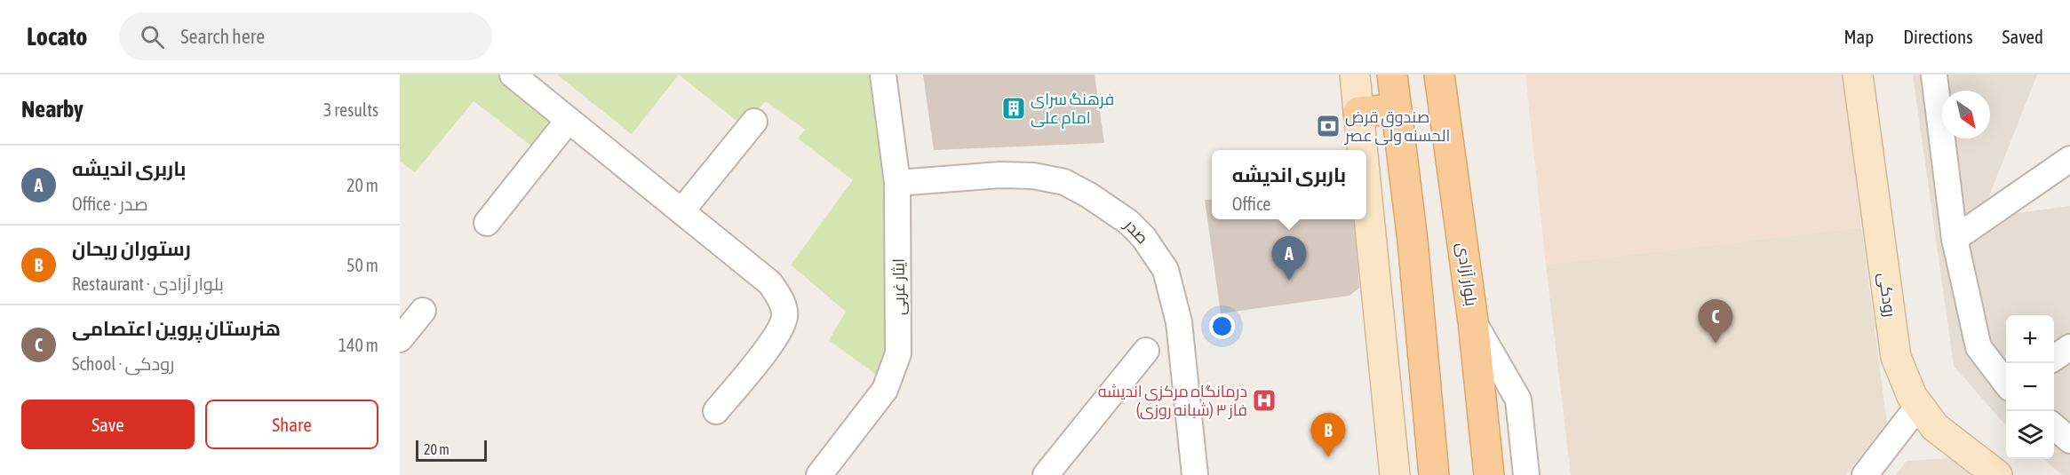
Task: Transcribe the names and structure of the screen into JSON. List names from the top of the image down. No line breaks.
{"streets":{"main road":["بلوار آزادی"],"street":["صدر","ایثار غربی","رودکی"]},"crossings":[["صدر","ایثار غربی"]],"places":{"building":["فرهنگ سرای امام علی"],"bank":["صندوق قرض الحسنه ولی عصر"],"hospital":["درمانگاه مرکزی اندیشه فاز ۳ (شبانه روزی)"]},"scale_bar":"20 m","north":"bottom right","page":{"header":"Locato","search":"Search here","nav":["Map","Directions","Saved"],"heading":["Nearby","3 results"],"list":[{"mark":"A","name":"باربری اندیشه","note":"Office · صدر","value":"20 m"},{"mark":"B","name":"رستوران ریحان","note":"Restaurant · بلوار آزادی","value":"50 m"},{"mark":"C","name":"هنرستان پروین اعتصامی","note":"School · رودکی","value":"140 m"}],"popup":["باربری اندیشه","Office"],"pins":["A","C","B"],"map_buttons":["+","−"],"buttons":["Save","Share"],"scale":"20 m"}}
